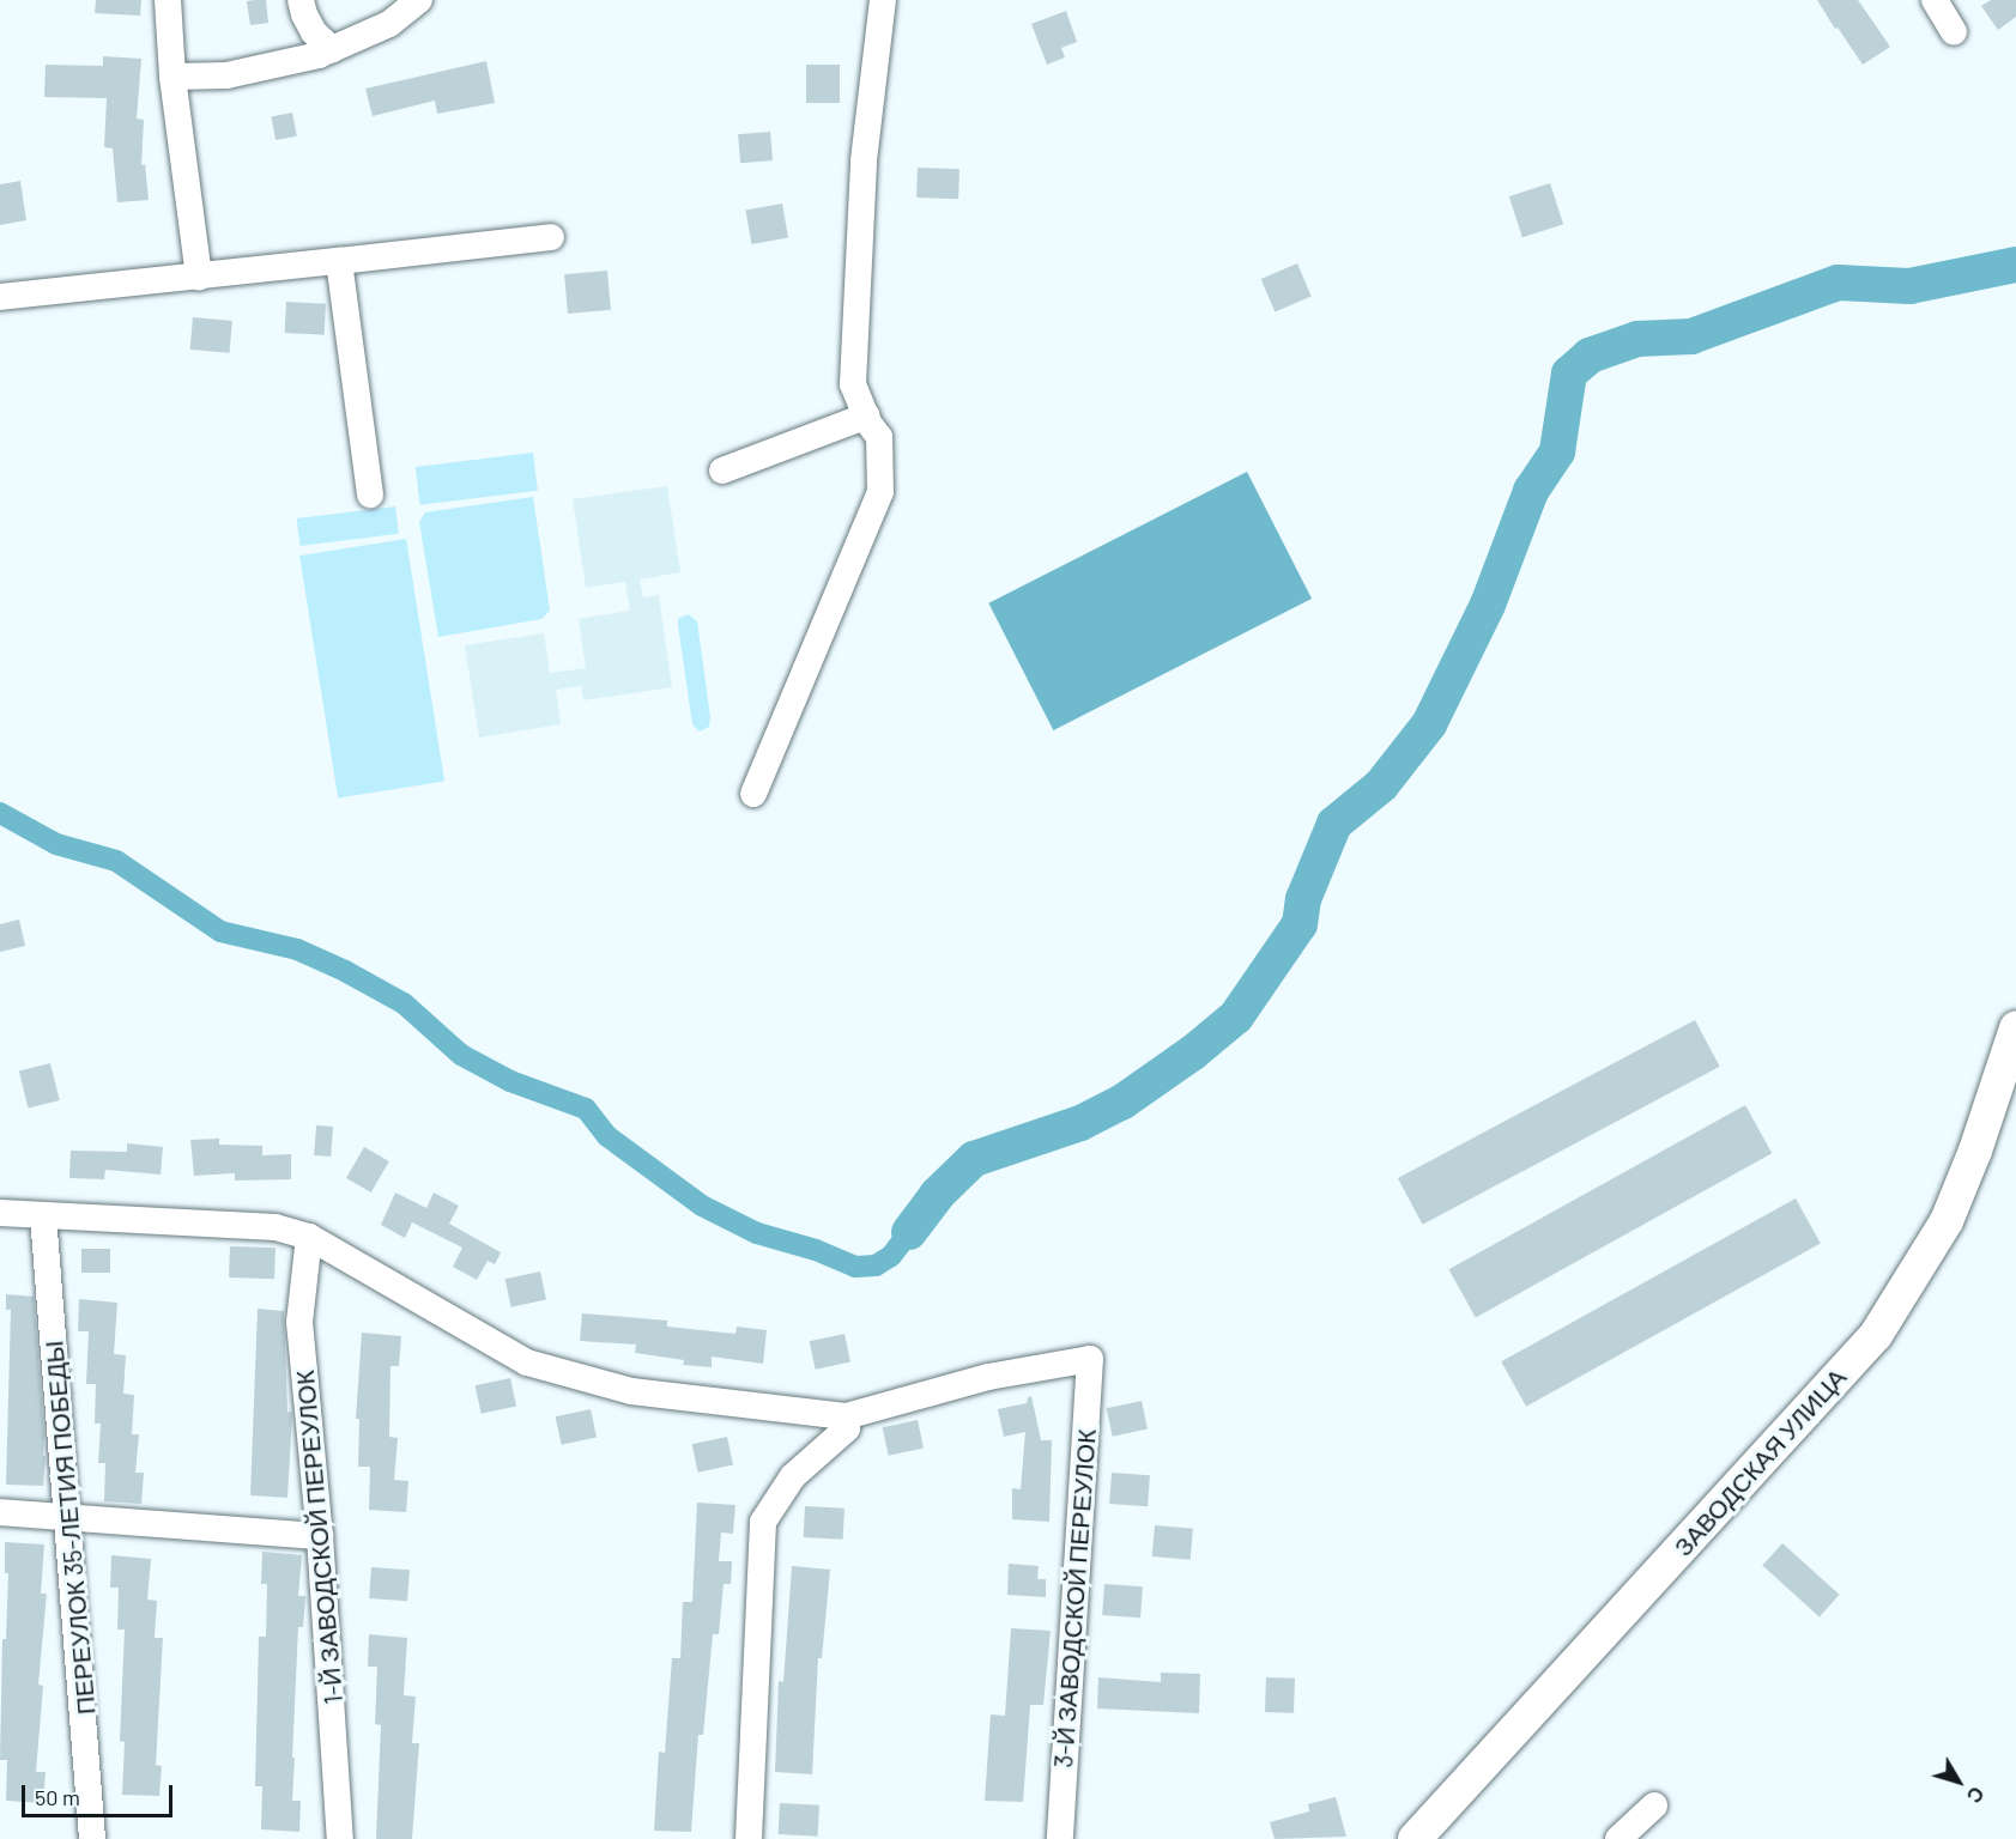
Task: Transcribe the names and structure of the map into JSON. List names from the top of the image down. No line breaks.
{"streets":{"main road":["ЗАВОДСКАЯ УЛИЦА"],"street":["ПЕРЕУЛОК 35-ЛЕТИЯ ПОБЕДЫ","1-Й ЗАВОДСКОЙ ПЕРЕУЛОК","3-Й ЗАВОДСКОЙ ПЕРЕУЛОК"]},"scale_bar":"50 m","north":"bottom right"}
